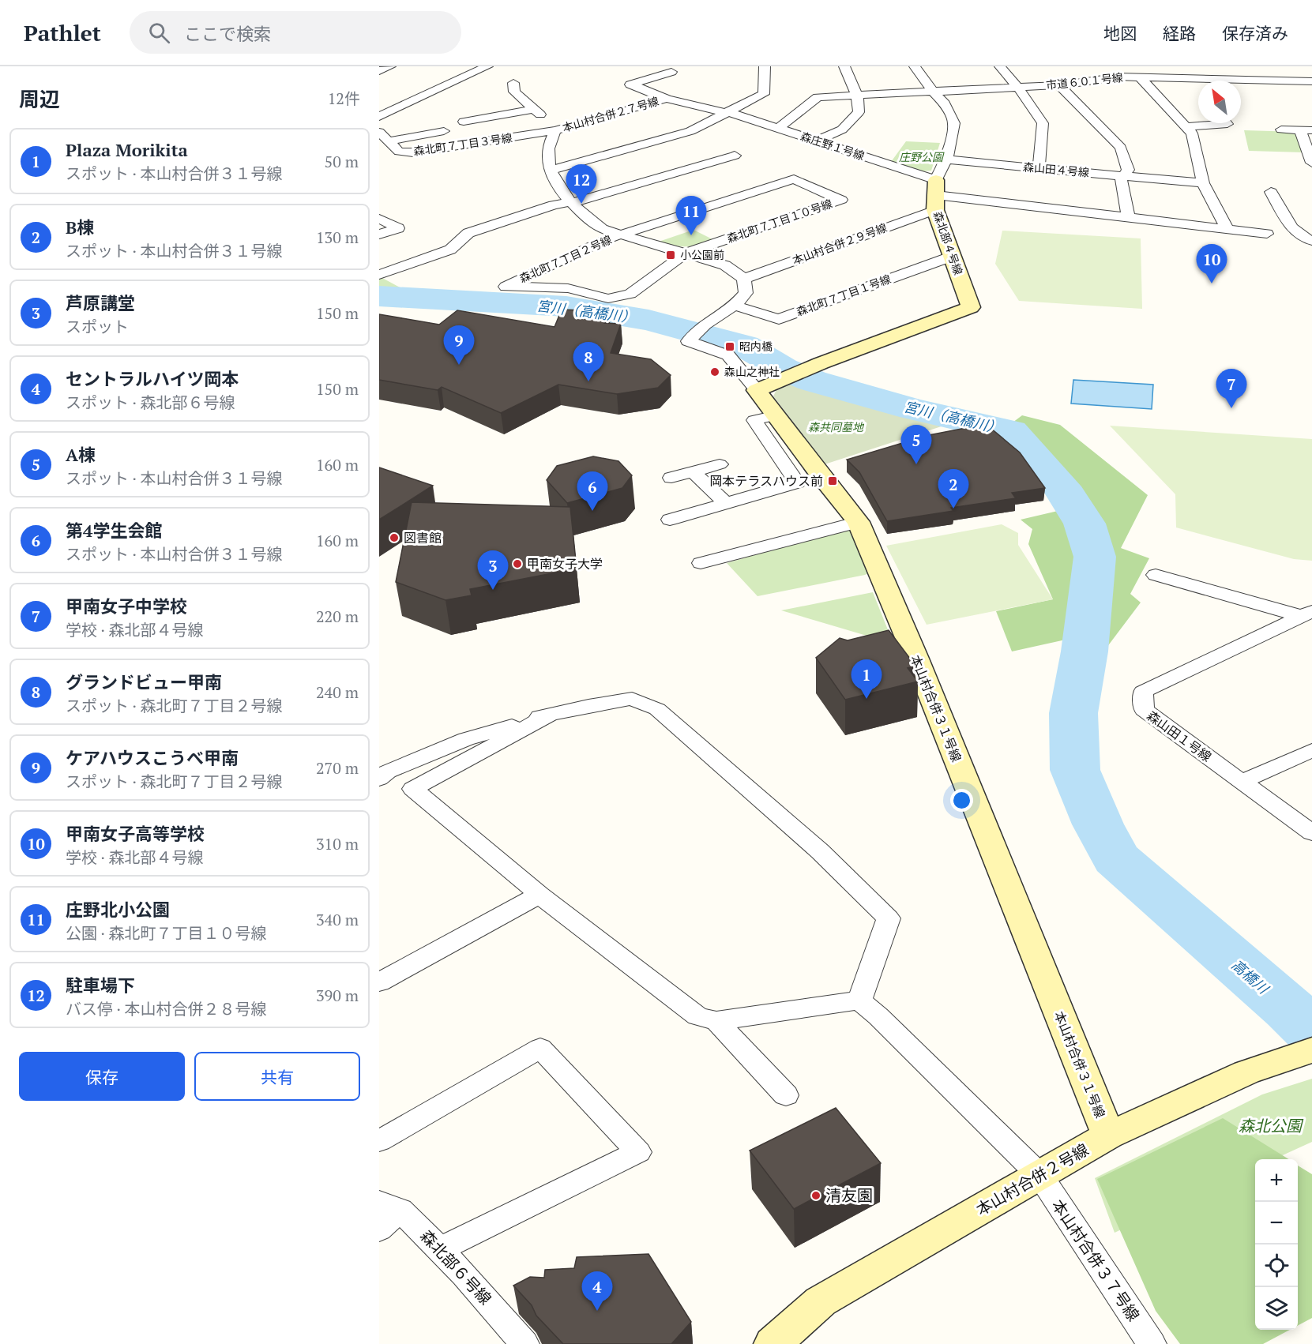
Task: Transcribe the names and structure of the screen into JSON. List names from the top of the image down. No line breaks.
{"streets":{"street":["市道６０１号線","本山村合併２７号線","森北町７丁目３号線","森庄野１号線","森山田４号線","森北町７丁目１０号線","森北部４号線","本山村合併２９号線","森北町７丁目２号線","森北町７丁目１号線","本山村合併３１号線","森山田１号線","本山村合併２号線","本山村合併３７号線","森北部６号線"]},"crossings":[["市道６０１号線","森庄野１号線"],["本山村合併２７号線","森北町７丁目３号線"],["本山村合併２７号線","森庄野１号線"],["森庄野１号線","森北部４号線"],["森庄野１号線","本山村合併２９号線"],["森北町７丁目１０号線","森北町７丁目２号線"],["森北部４号線","本山村合併２９号線"],["森北部４号線","森北町７丁目１号線"],["森北部４号線","本山村合併３１号線"],["森北町７丁目１号線","本山村合併３１号線"],["本山村合併３１号線","本山村合併２号線"],["本山村合併２号線","本山村合併３７号線"]],"water":["宮川（高橋川）","高橋川"],"parks":["庄野公園","森共同墓地","森北公園"],"places":{"transit":["小公園前","昭内橋","岡本テラスハウス前"],"other":["森山之神社","図書館","甲南女子大学","清友園"]},"north":"top left","page":{"header":"Pathlet","search":"ここで検索","nav":["地図","経路","保存済み"],"heading":["周辺","12件"],"list":[{"mark":"1","name":"Plaza Morikita","note":"スポット · 本山村合併３１号線","value":"50 m"},{"mark":"2","name":"B棟","note":"スポット · 本山村合併３１号線","value":"130 m"},{"mark":"3","name":"芦原講堂","note":"スポット","value":"150 m"},{"mark":"4","name":"セントラルハイツ岡本","note":"スポット · 森北部６号線","value":"150 m"},{"mark":"5","name":"A棟","note":"スポット · 本山村合併３１号線","value":"160 m"},{"mark":"6","name":"第4学生会館","note":"スポット · 本山村合併３１号線","value":"160 m"},{"mark":"7","name":"甲南女子中学校","note":"学校 · 森北部４号線","value":"220 m"},{"mark":"8","name":"グランドビュー甲南","note":"スポット · 森北町７丁目２号線","value":"240 m"},{"mark":"9","name":"ケアハウスこうべ甲南","note":"スポット · 森北町７丁目２号線","value":"270 m"},{"mark":"10","name":"甲南女子高等学校","note":"学校 · 森北部４号線","value":"310 m"},{"mark":"11","name":"庄野北小公園","note":"公園 · 森北町７丁目１０号線","value":"340 m"},{"mark":"12","name":"駐車場下","note":"バス停 · 本山村合併２８号線","value":"390 m"}],"pins":["12","11","10","9","8","7","5","2","6","3","1","4"],"buttons":["保存","共有"],"map_buttons":["+","−"]}}
